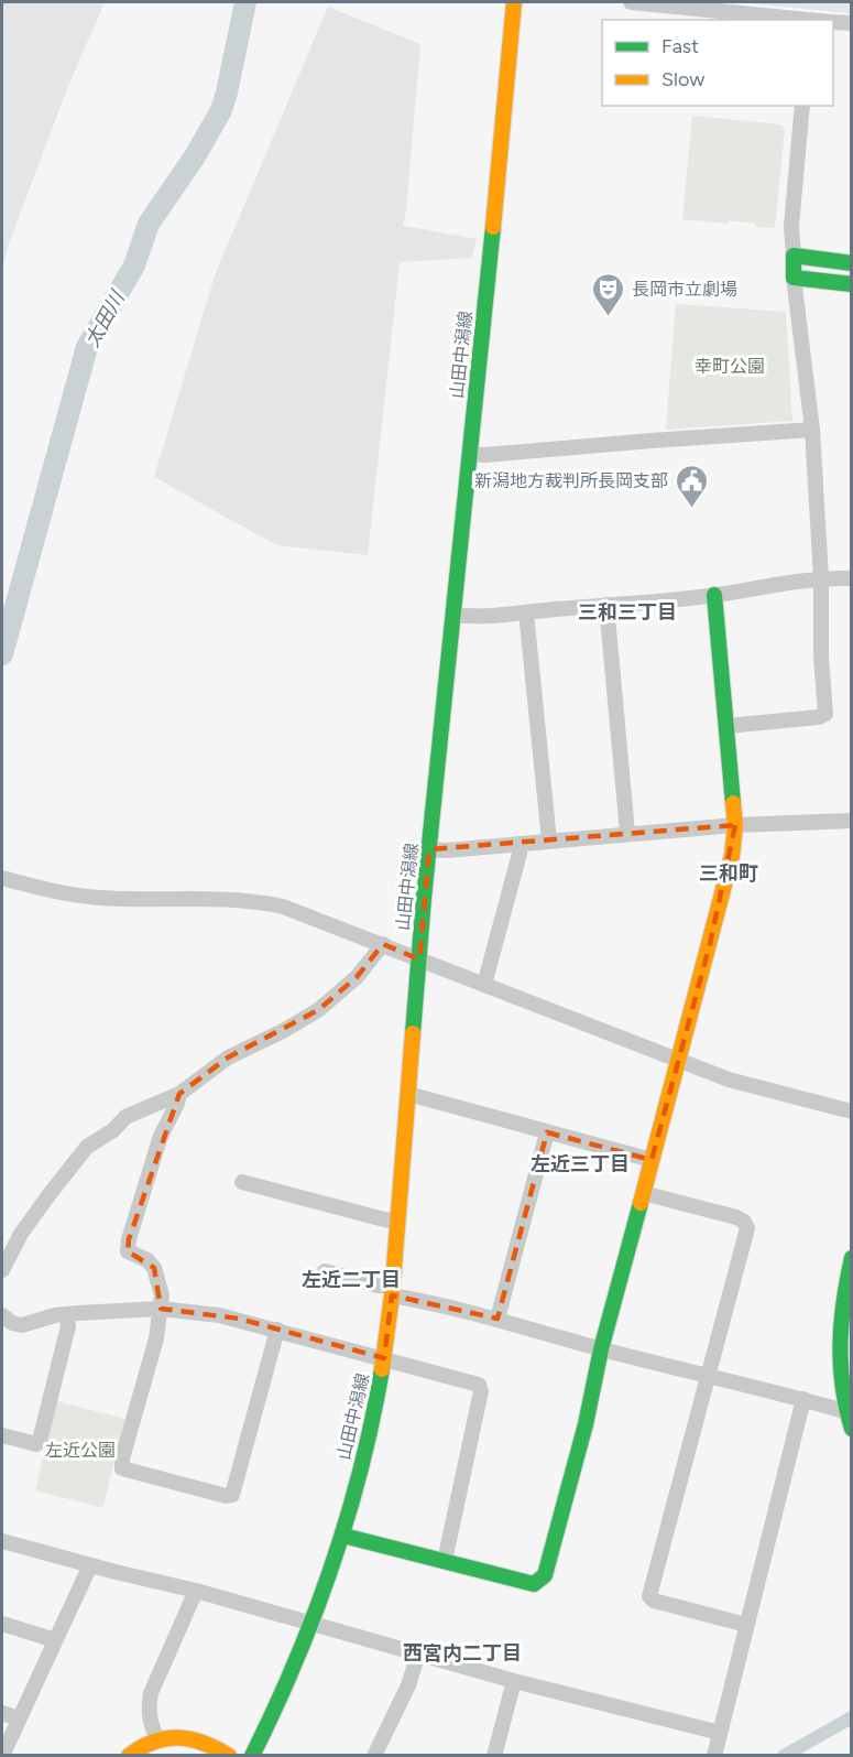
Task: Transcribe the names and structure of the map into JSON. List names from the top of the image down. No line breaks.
{"streets":{"main road":["山田中潟線"]},"districts":["三和三丁目","三和町","左近三丁目","左近二丁目","西宮内二丁目"],"water":["太田川"],"parks":["幸町公園","左近公園"],"places":{"theatre":["長岡市立劇場"],"public building":["新潟地方裁判所長岡支部"]},"legend":["Fast","Slow"]}
